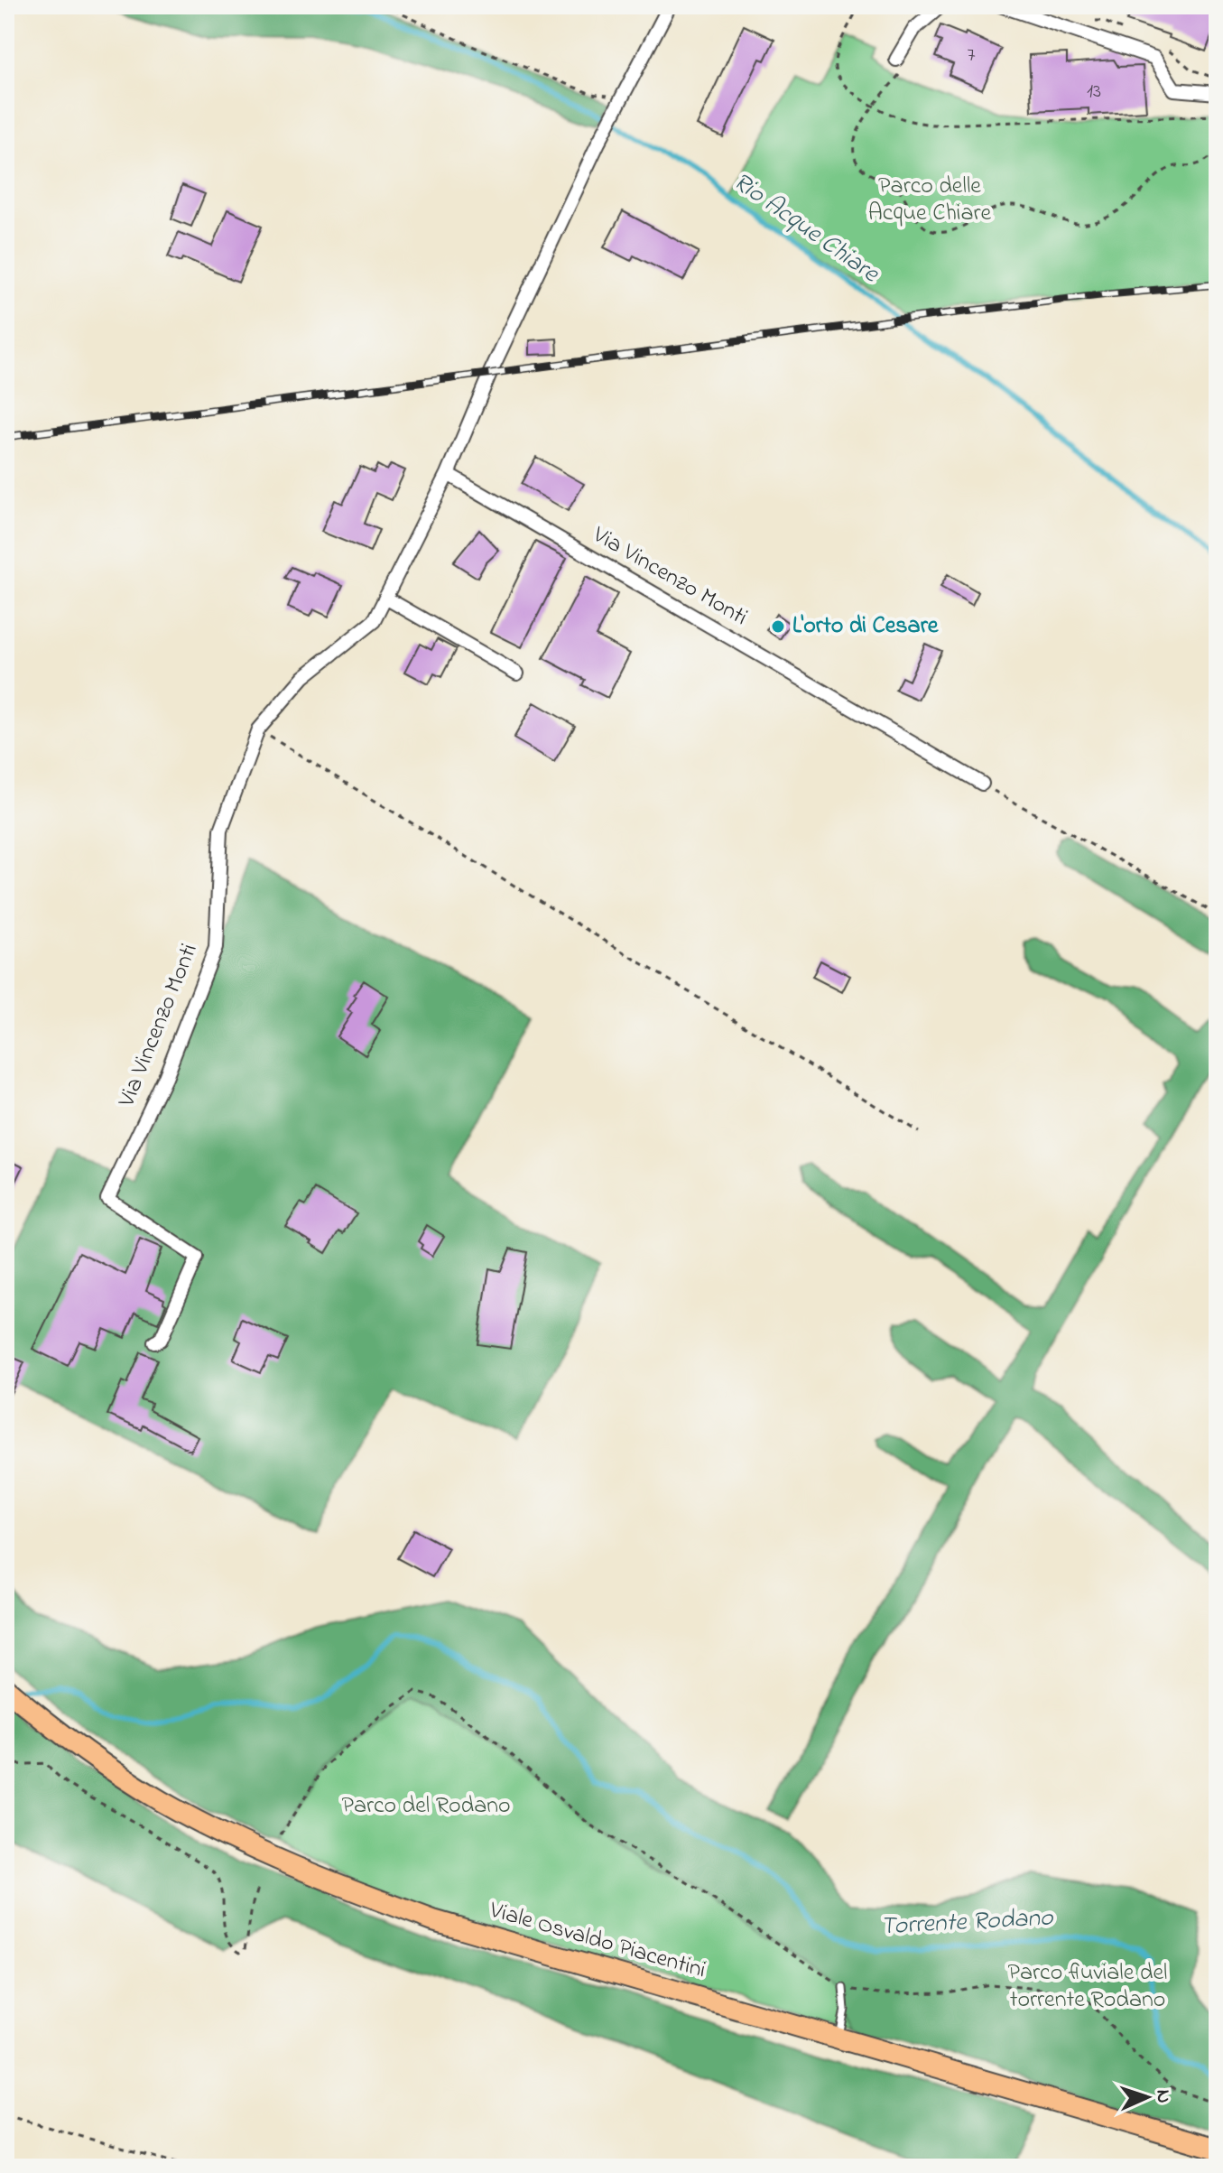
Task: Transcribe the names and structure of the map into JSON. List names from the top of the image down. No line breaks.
{"streets":{"main road":["Viale Osvaldo Piacentini"],"street":["Via Vincenzo Monti"]},"water":["Rio Acque Chiare","Torrente Rodano"],"parks":["Parco delle Acque Chiare","Parco del Rodano","Parco fluviale del torrente Rodano"],"places":["L'orto di Cesare"],"house_numbers":["7","13"],"north":"right"}
